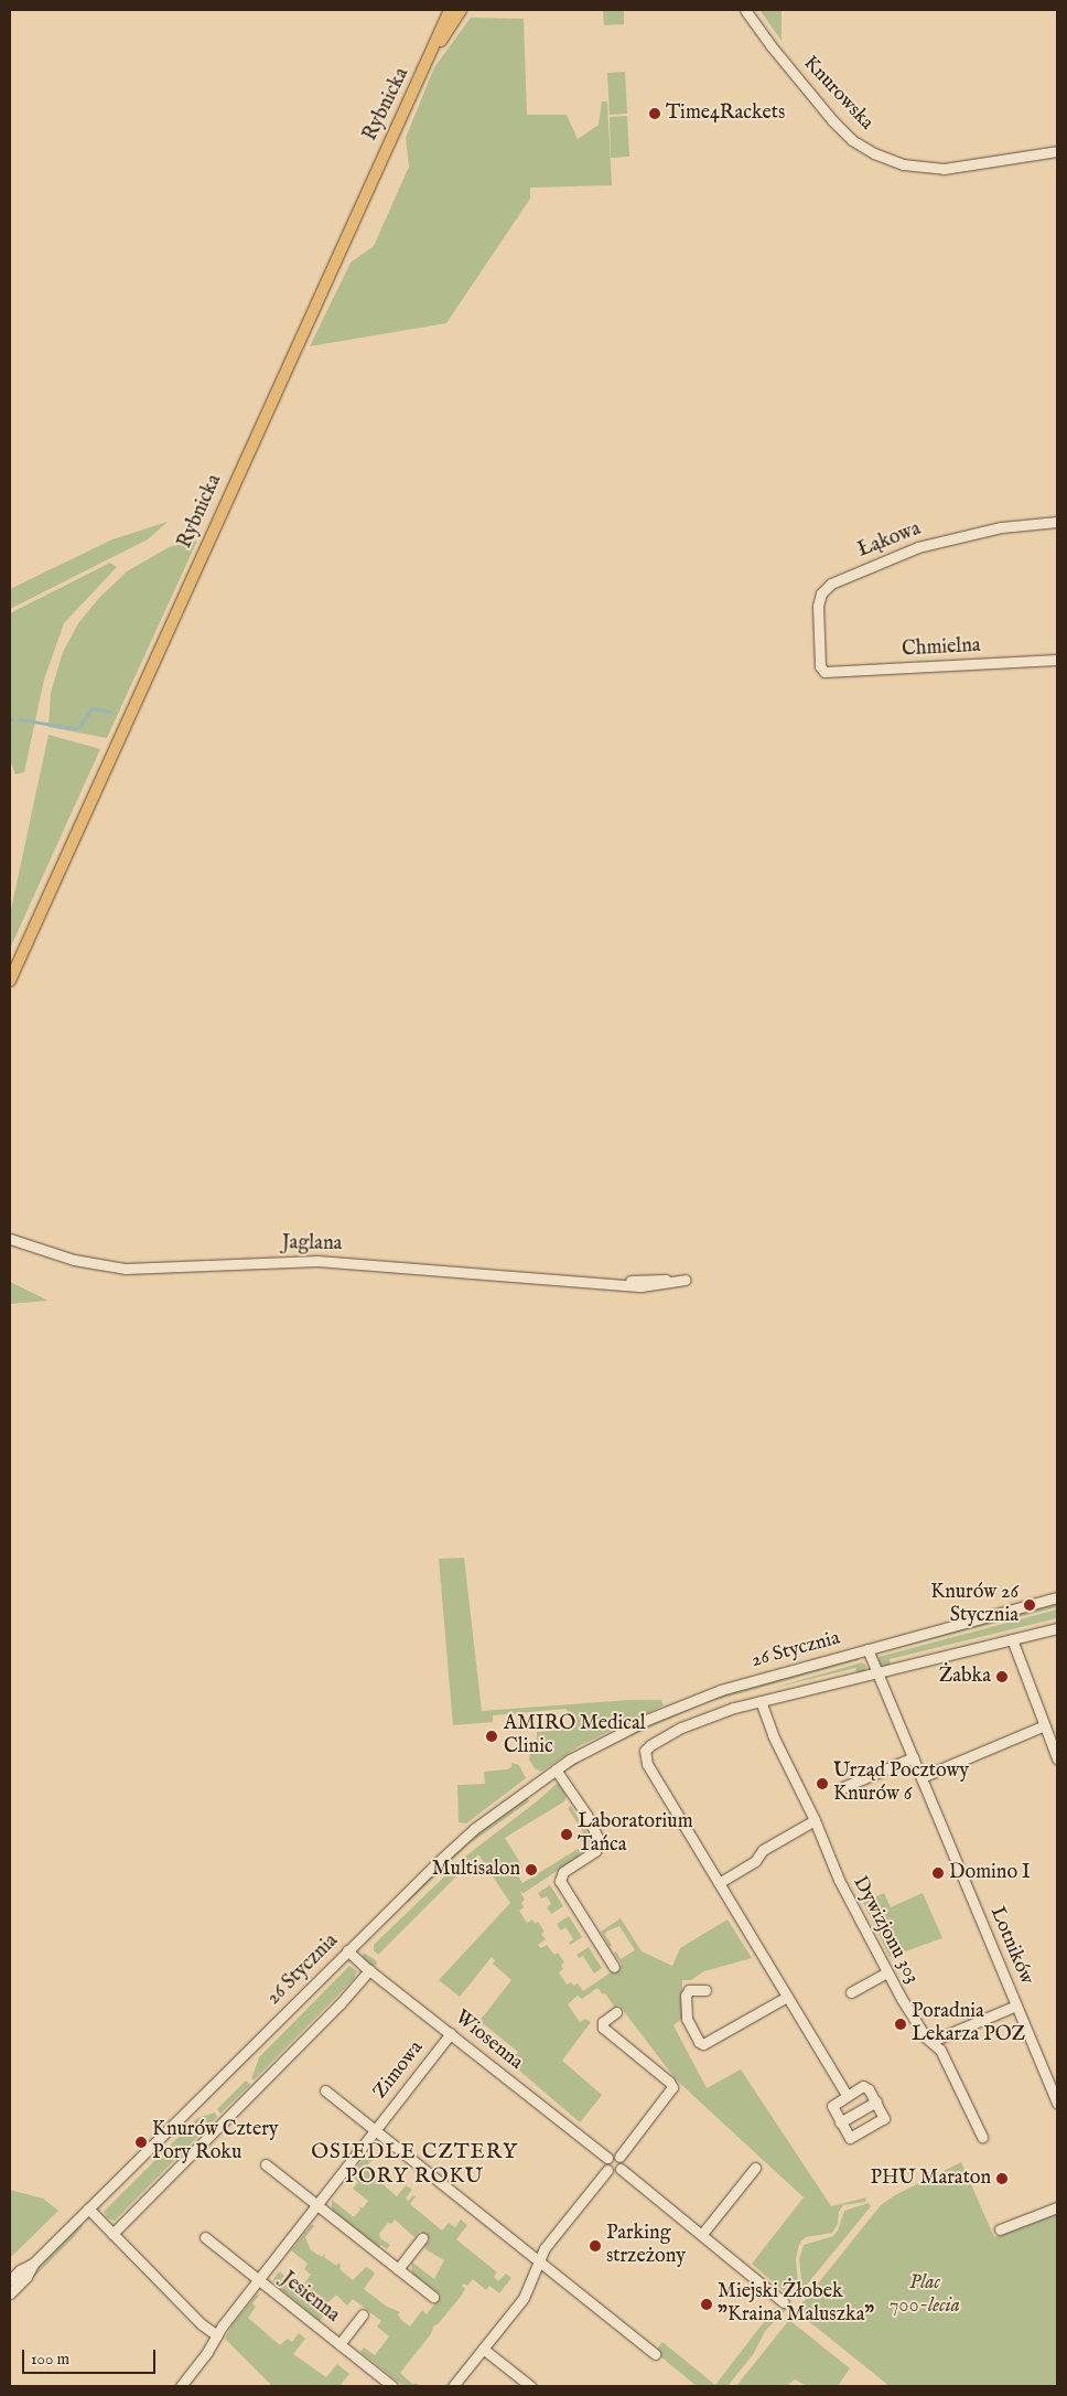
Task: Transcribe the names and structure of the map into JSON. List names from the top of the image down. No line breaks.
{"streets":{"main road":["Rybnicka"],"street":["Knurowska","Łąkowa","Chmielna","Jaglana","26 Stycznia","Dywizjonu 303","Lotników","Wiosenna","Zimowa","Jesienna"]},"crossings":[["Łąkowa","Chmielna"],["26 Stycznia","Lotników"],["26 Stycznia","Wiosenna"],["Wiosenna","Zimowa"],["Zimowa","Jesienna"]],"districts":["OSIEDLE CZTERY PORY ROKU"],"parks":["Plac 700-lecia"],"places":["Time4Rackets","Knurów 26 Stycznia","Żabka","AMIRO Medical Clinic","Urząd Pocztowy Knurów 6","Laboratorium Tańca","Multisalon","Domino I","Poradnia Lekarza POZ","Knurów Cztery Pory Roku","PHU Maraton","Parking strzeżony","Miejski Żłobek \"Kraina Maluszka\""],"scale_bar":"100 m"}
